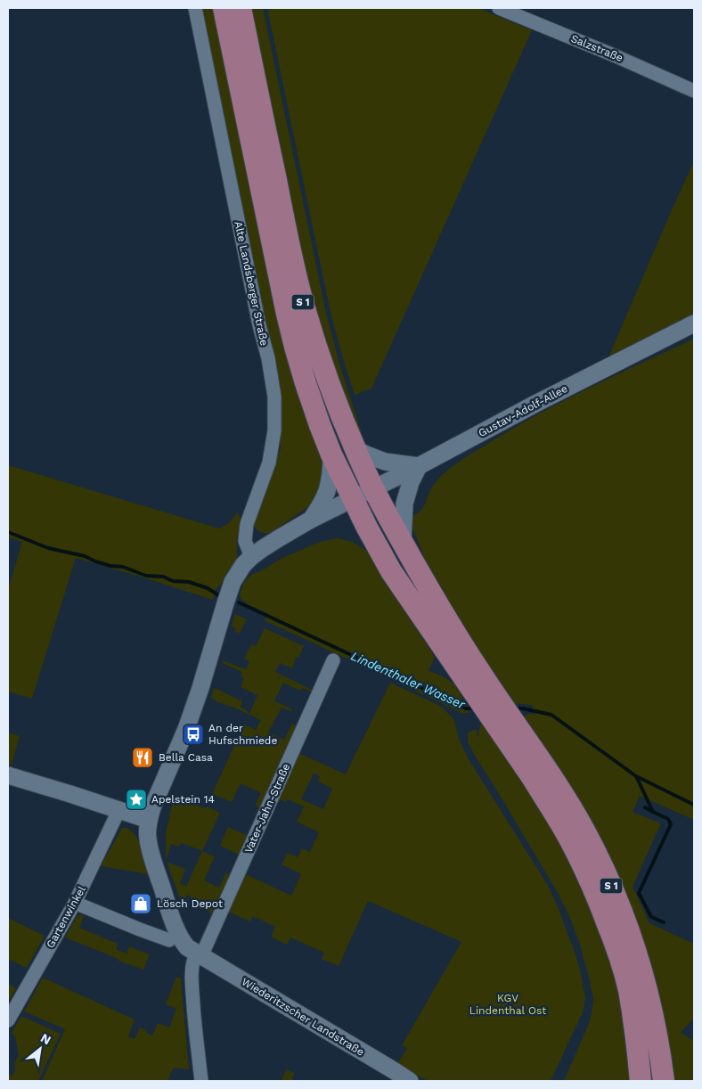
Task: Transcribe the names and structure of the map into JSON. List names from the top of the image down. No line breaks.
{"streets":{"main road":["S 1"],"street":["Salzstraße","Alte Landsberger Straße","Gustav-Adolf-Allee","Vater-Jahn-Straße","Gartenwinkel","Wiederitzscher Landstraße"]},"crossings":[["S 1","Gustav-Adolf-Allee"],["Vater-Jahn-Straße","Wiederitzscher Landstraße"]],"water":["Lindenthaler Wasser"],"parks":["KGV Lindenthal Ost"],"places":{"bus stop":["An der Hufschmiede"],"restaurant":["Bella Casa"],"place":["Apelstein 14"],"shop":["Lösch Depot"]},"north":"top right"}
